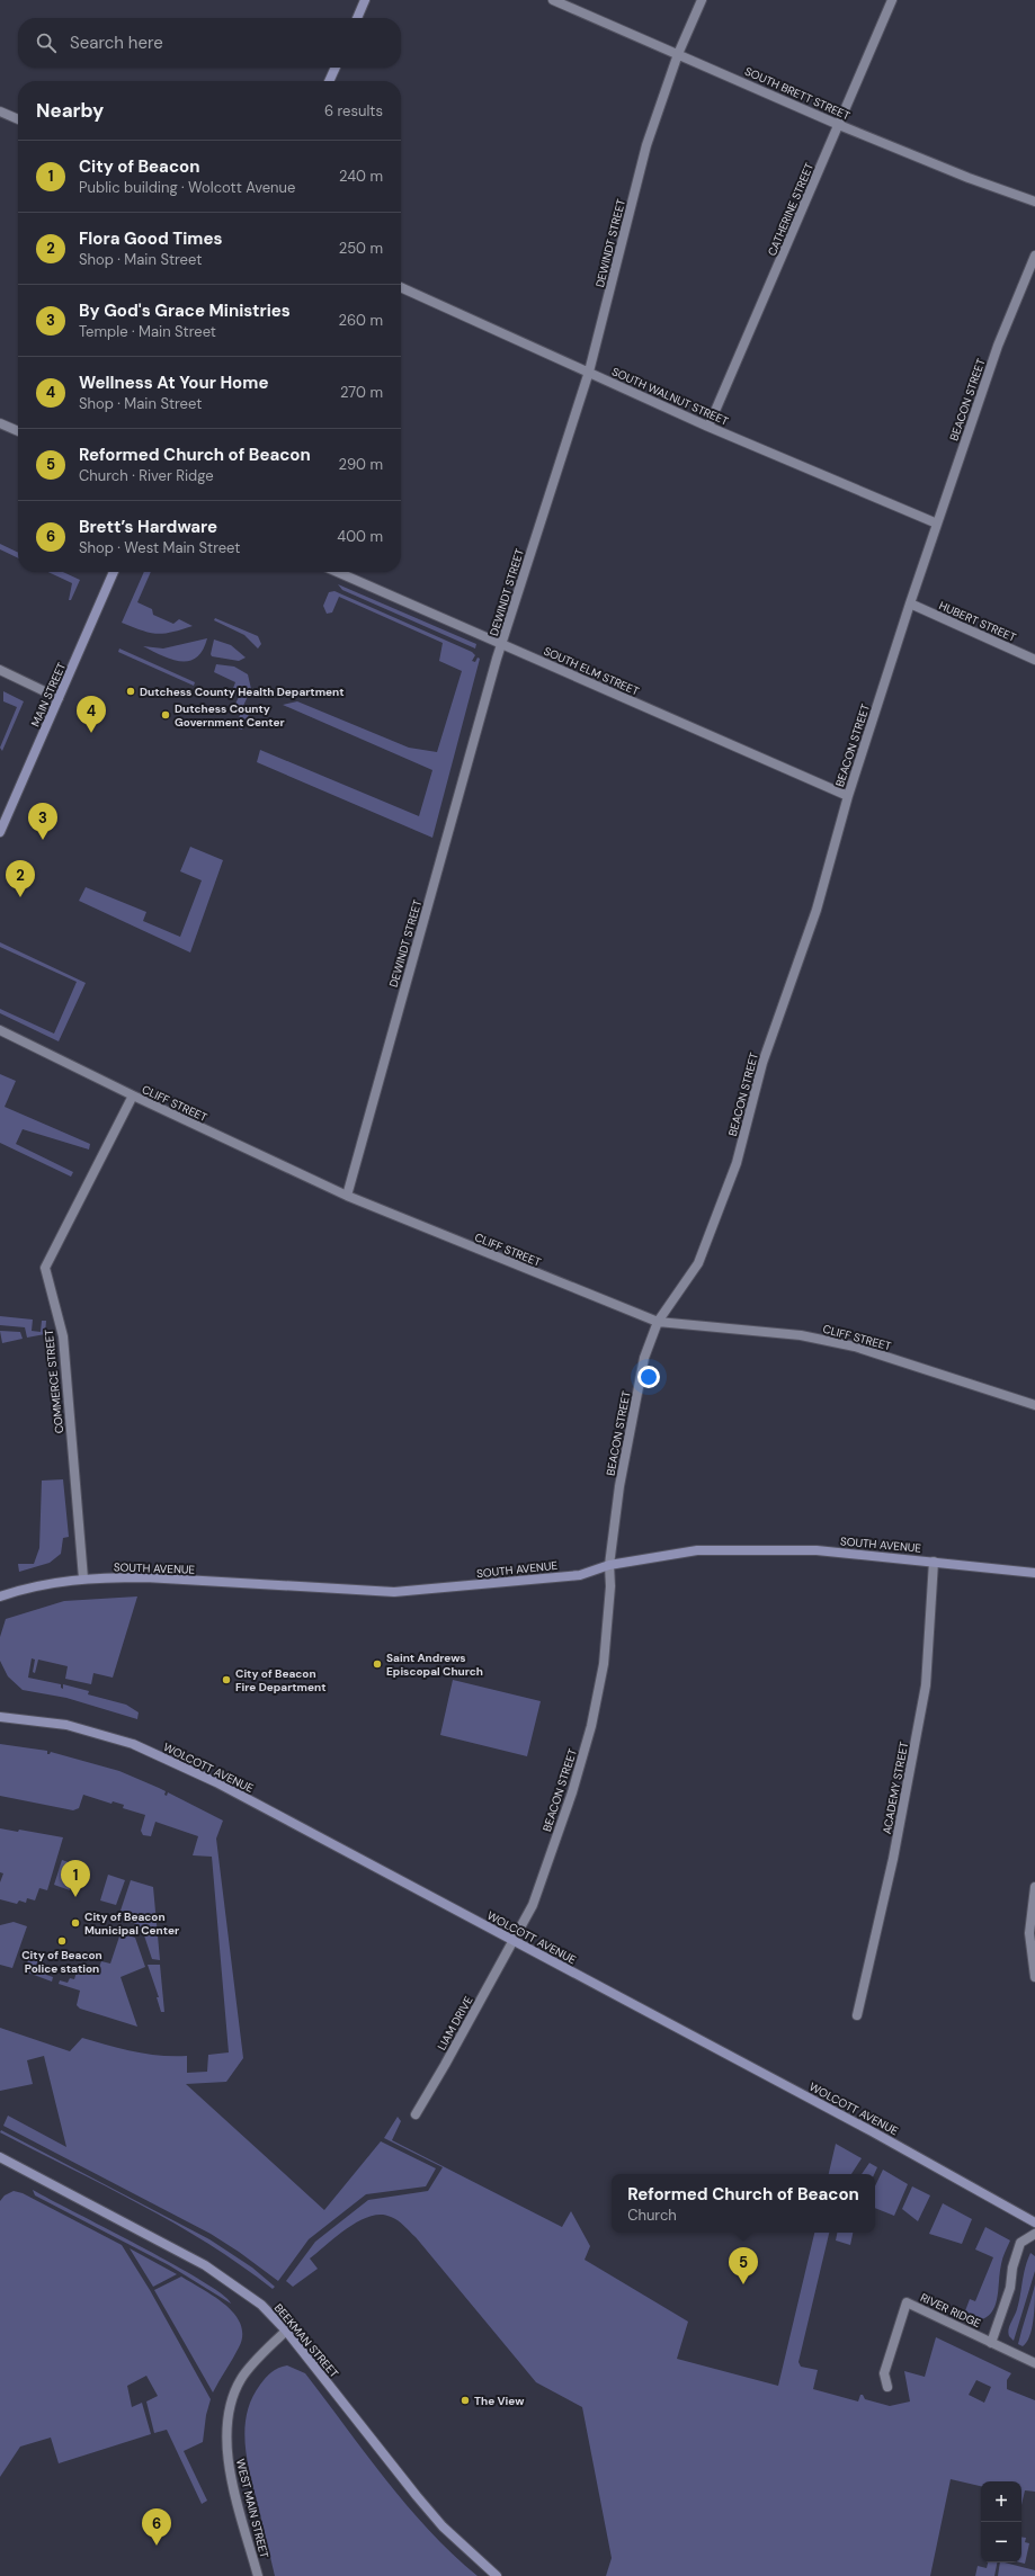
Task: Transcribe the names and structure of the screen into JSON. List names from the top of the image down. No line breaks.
{"streets":{"street":["SOUTH BRETT STREET","CATHERINE STREET","DEWINDT STREET","SOUTH WALNUT STREET","BEACON STREET","HUBERT STREET","SOUTH ELM STREET","MAIN STREET","CLIFF STREET","COMMERCE STREET","SOUTH AVENUE","WOLCOTT AVENUE","ACADEMY STREET","LIAM DRIVE","RIVER RIDGE","BEEKMAN STREET","WEST MAIN STREET"]},"crossings":[["SOUTH BRETT STREET","CATHERINE STREET"],["SOUTH BRETT STREET","DEWINDT STREET"],["CATHERINE STREET","SOUTH WALNUT STREET"],["DEWINDT STREET","SOUTH WALNUT STREET"],["DEWINDT STREET","SOUTH ELM STREET"],["DEWINDT STREET","CLIFF STREET"],["SOUTH WALNUT STREET","BEACON STREET"],["BEACON STREET","HUBERT STREET"],["BEACON STREET","SOUTH ELM STREET"],["BEACON STREET","CLIFF STREET"],["BEACON STREET","SOUTH AVENUE"],["BEACON STREET","WOLCOTT AVENUE"],["BEACON STREET","LIAM DRIVE"],["CLIFF STREET","COMMERCE STREET"],["COMMERCE STREET","SOUTH AVENUE"],["SOUTH AVENUE","ACADEMY STREET"],["WOLCOTT AVENUE","LIAM DRIVE"],["BEEKMAN STREET","WEST MAIN STREET"]],"places":["Dutchess County Health Department","Dutchess County Government Center","Saint Andrews Episcopal Church","City of Beacon Fire Department","City of Beacon Municipal Center","City of Beacon Police station","The View"],"page":{"search":"Search here","heading":["Nearby","6 results"],"list":[{"mark":"1","name":"City of Beacon","note":"Public building · Wolcott Avenue","value":"240 m"},{"mark":"2","name":"Flora Good Times","note":"Shop · Main Street","value":"250 m"},{"mark":"3","name":"By God's Grace Ministries","note":"Temple · Main Street","value":"260 m"},{"mark":"4","name":"Wellness At Your Home","note":"Shop · Main Street","value":"270 m"},{"mark":"5","name":"Reformed Church of Beacon","note":"Church · River Ridge","value":"290 m"},{"mark":"6","name":"Brett’s Hardware","note":"Shop · West Main Street","value":"400 m"}],"pins":["4","3","2","1","5","6"],"popup":["Reformed Church of Beacon","Church"],"map_buttons":["+","−"]}}
